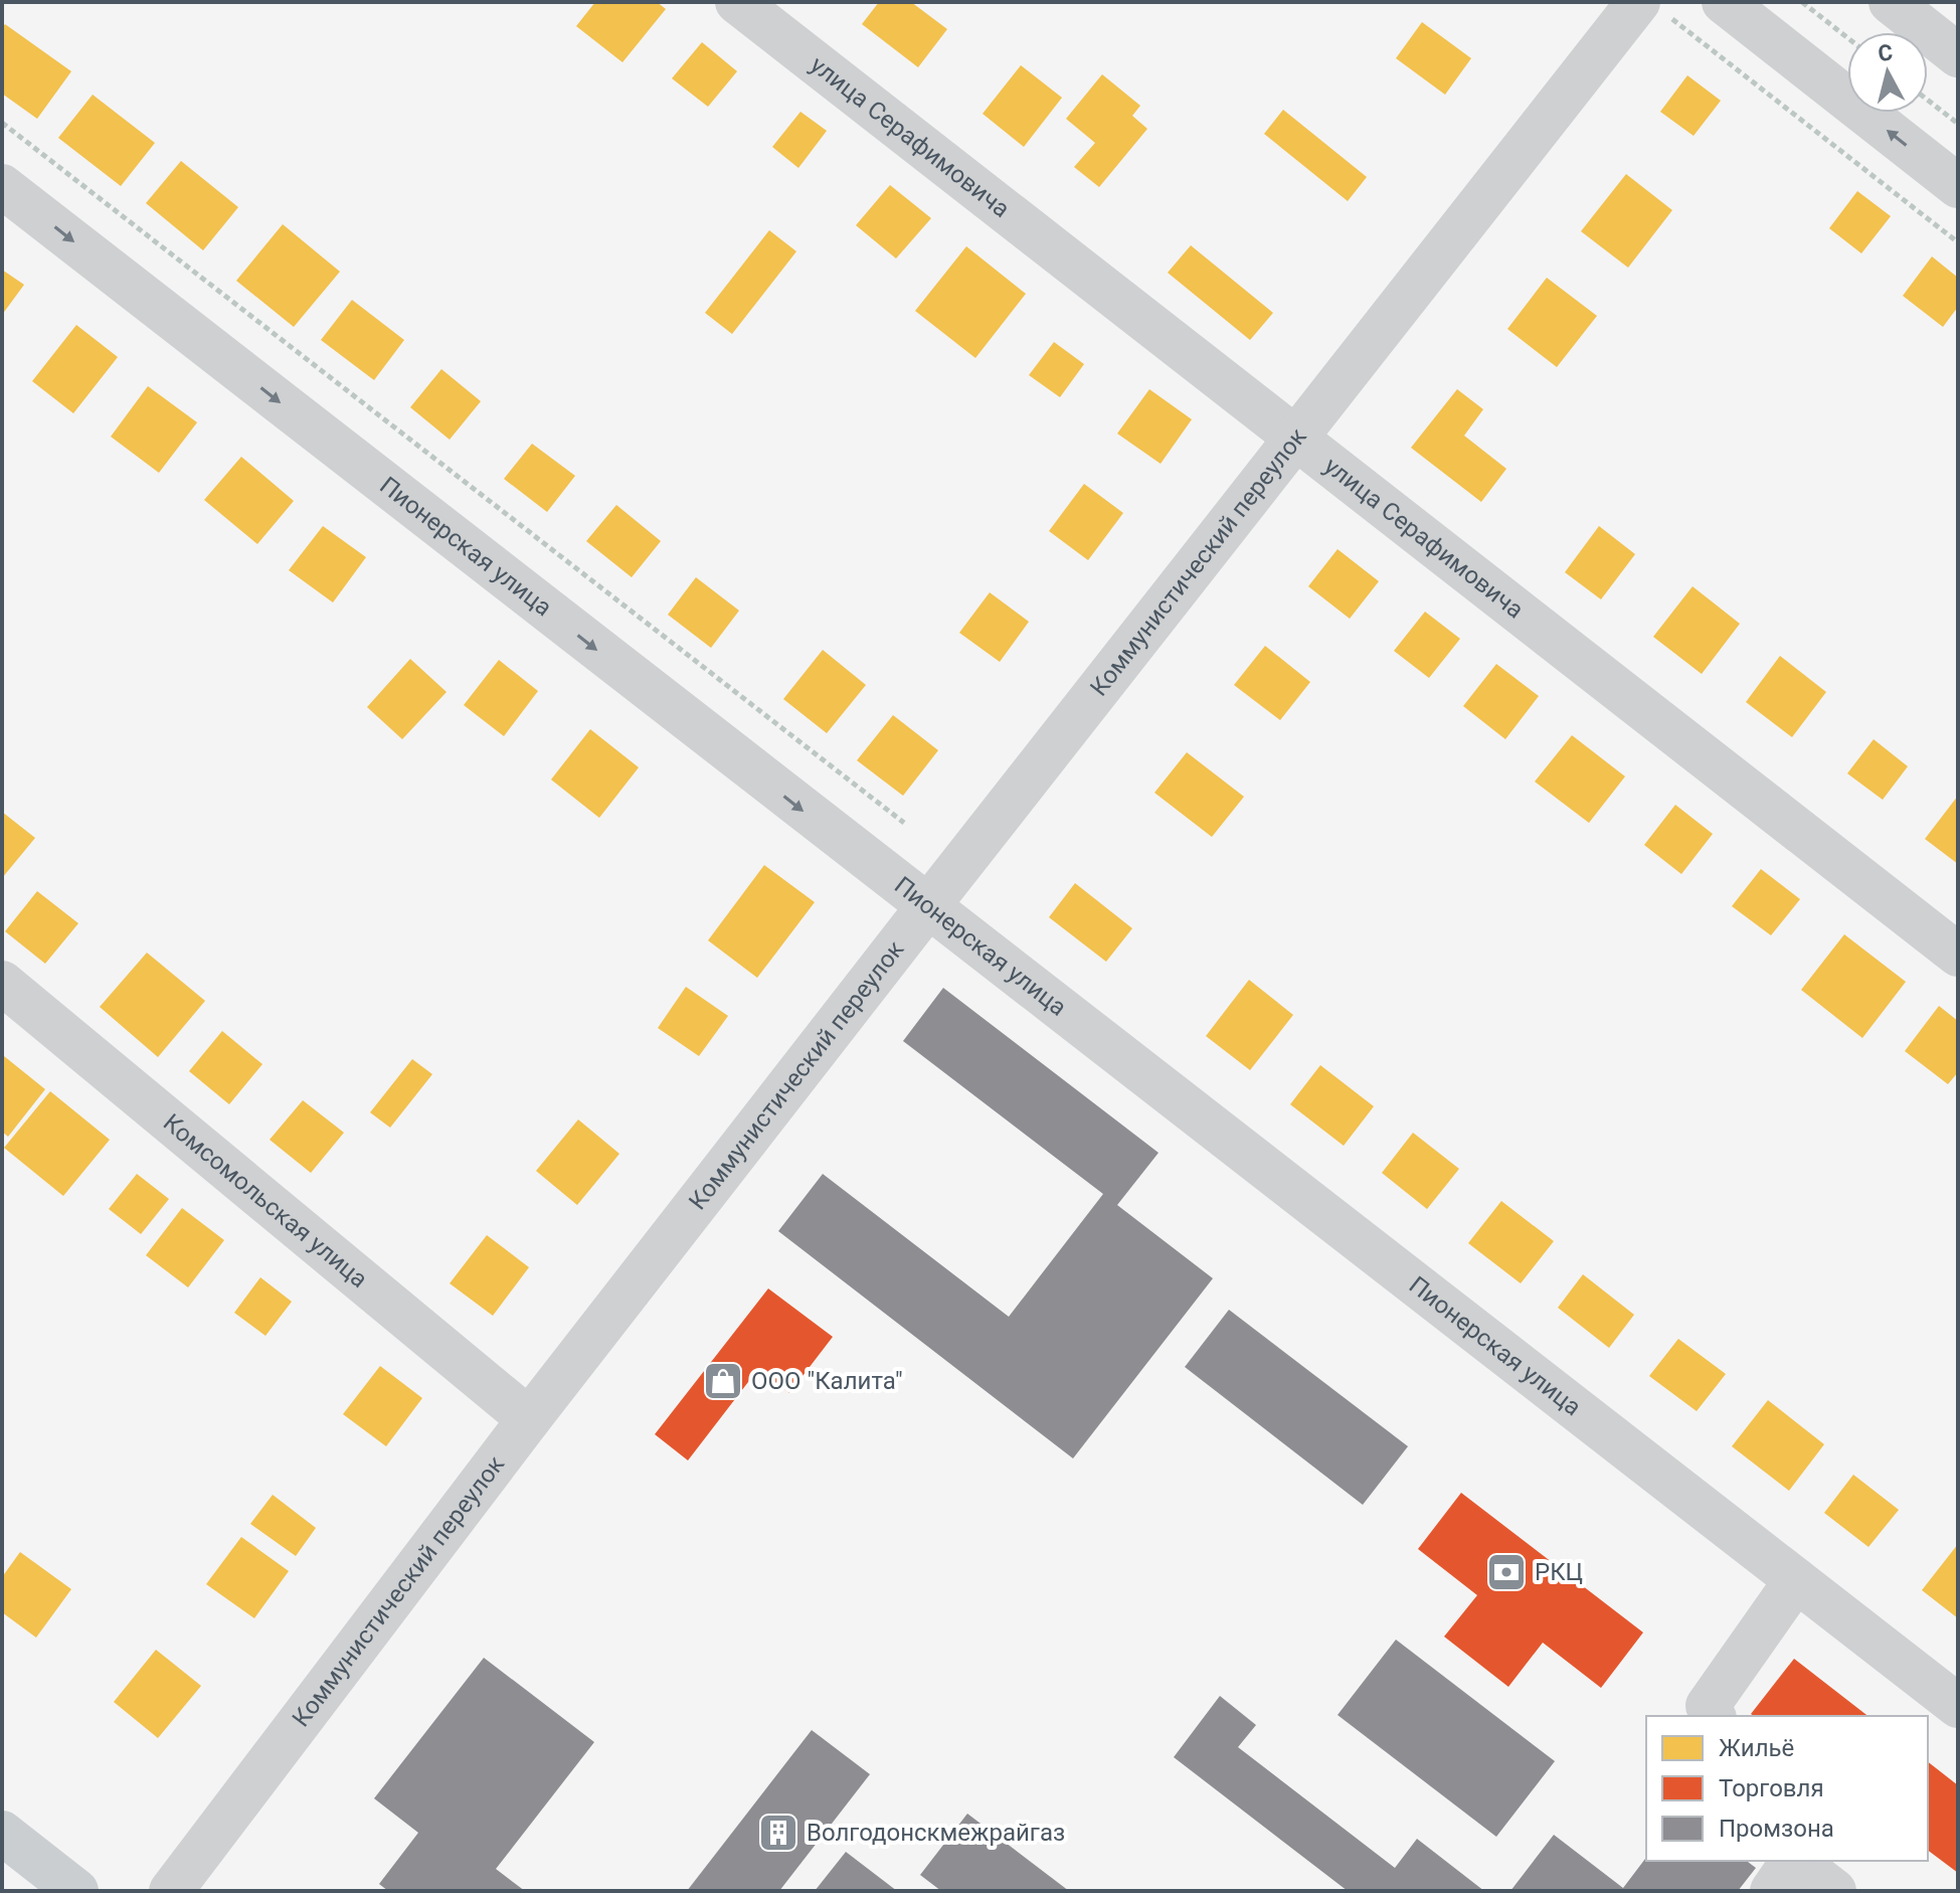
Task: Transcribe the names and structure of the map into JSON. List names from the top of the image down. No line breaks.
{"streets":{"street":["улица Серафимовича","Пионерская улица","Коммунистический переулок","Комсомольская улица"]},"crossings":[["улица Серафимовича","Коммунистический переулок"],["Пионерская улица","Коммунистический переулок"],["Коммунистический переулок","Комсомольская улица"]],"one_way":["Пионерская улица"],"places":{"shop":["ООО \"Калита\""],"bank":["РКЦ"],"building":["Волгодонскмежрайгаз"]},"legend":["Жильё","Торговля","Промзона"],"north":"top"}
